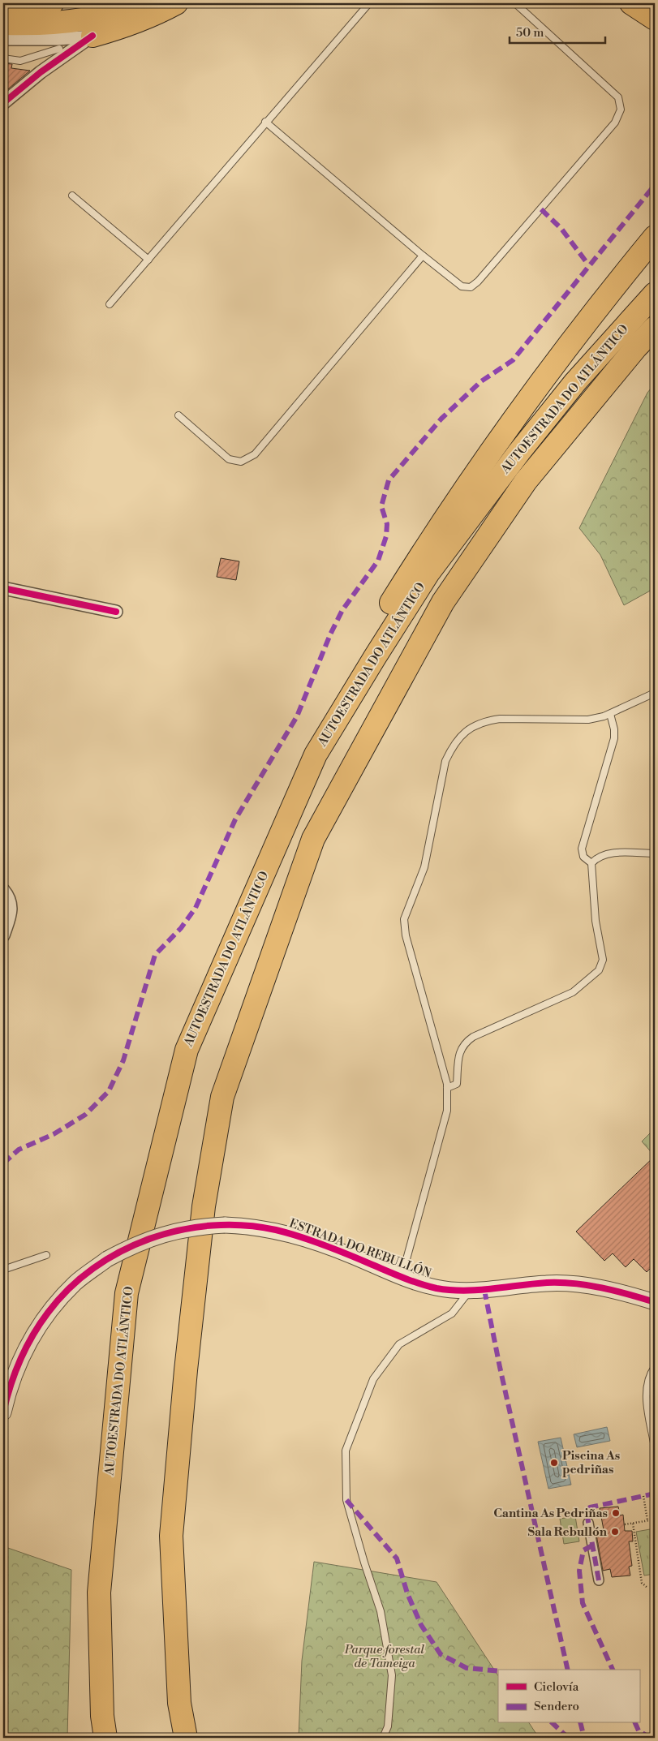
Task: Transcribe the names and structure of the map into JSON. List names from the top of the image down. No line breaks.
{"streets":{"highway":["AUTOESTRADA DO ATLÁNTICO"],"street":["ESTRADA DO REBULLÓN"]},"parks":["Parque forestal de Tameiga"],"places":["Piscina As pedriñas","Cantina As Pedriñas","Sala Rebullón"],"legend":["Ciclovía","Sendero"],"scale_bar":"50 m"}
